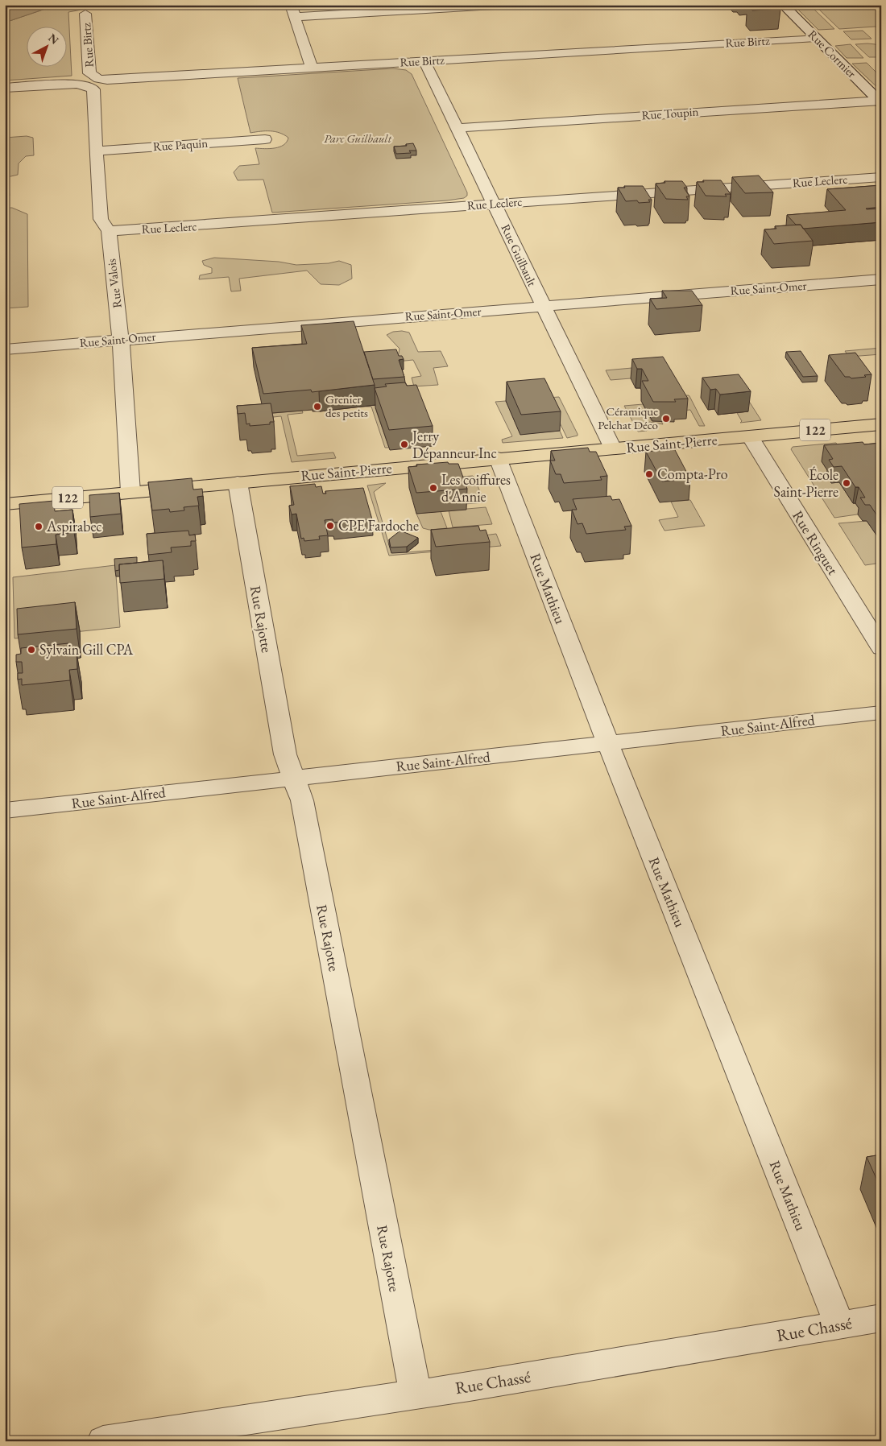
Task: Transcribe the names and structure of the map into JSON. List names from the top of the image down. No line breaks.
{"streets":{"main road":["122","Rue Saint-Pierre"],"street":["Rue Birtz","Rue Cormier","Rue Toupin","Rue Paquin","Rue Leclerc","Rue Guilbault","Rue Valois","Rue Saint-Omer","Rue Ringuet","Rue Mathieu","Rue Rajotte","Rue Saint-Alfred","Rue Chassé"]},"crossings":[["Rue Birtz","Rue Cormier"],["Rue Birtz","Rue Guilbault"],["Rue Cormier","Rue Toupin"],["Rue Toupin","Rue Guilbault"],["Rue Paquin","Rue Valois"],["Rue Leclerc","Rue Guilbault"],["Rue Leclerc","Rue Valois"],["Rue Guilbault","Rue Saint-Omer"],["Rue Guilbault","Rue Saint-Pierre"],["Rue Valois","Rue Saint-Omer"],["Rue Valois","Rue Saint-Pierre"],["Rue Saint-Pierre","Rue Ringuet"],["Rue Saint-Pierre","Rue Mathieu"],["Rue Saint-Pierre","Rue Rajotte"],["Rue Mathieu","Rue Saint-Alfred"],["Rue Mathieu","Rue Chassé"],["Rue Rajotte","Rue Saint-Alfred"],["Rue Rajotte","Rue Chassé"]],"parks":["Parc Guilbault"],"places":["Grenier des petits","Céramique Pelchat Déco","Jerry Dépanneur Inc","Compta-Pro","École Saint-Pierre","Les coiffures d'Annie","CPE Fardoche","Aspirabec","Sylvain Gill CPA"],"north":"top right"}
